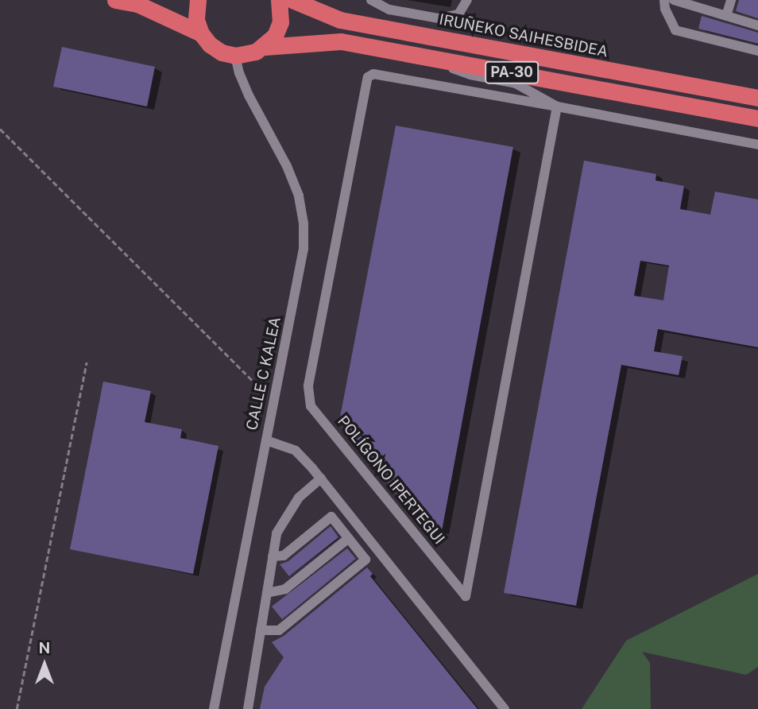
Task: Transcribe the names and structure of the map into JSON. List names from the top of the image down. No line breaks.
{"streets":{"highway":["IRUÑEKO SAIHESBIDEA","PA-30"],"street":["CALLE C KALEA","POLÍGONO IPERTEGUI"]},"crossings":[["PA-30","CALLE C KALEA"]],"north":"top"}
